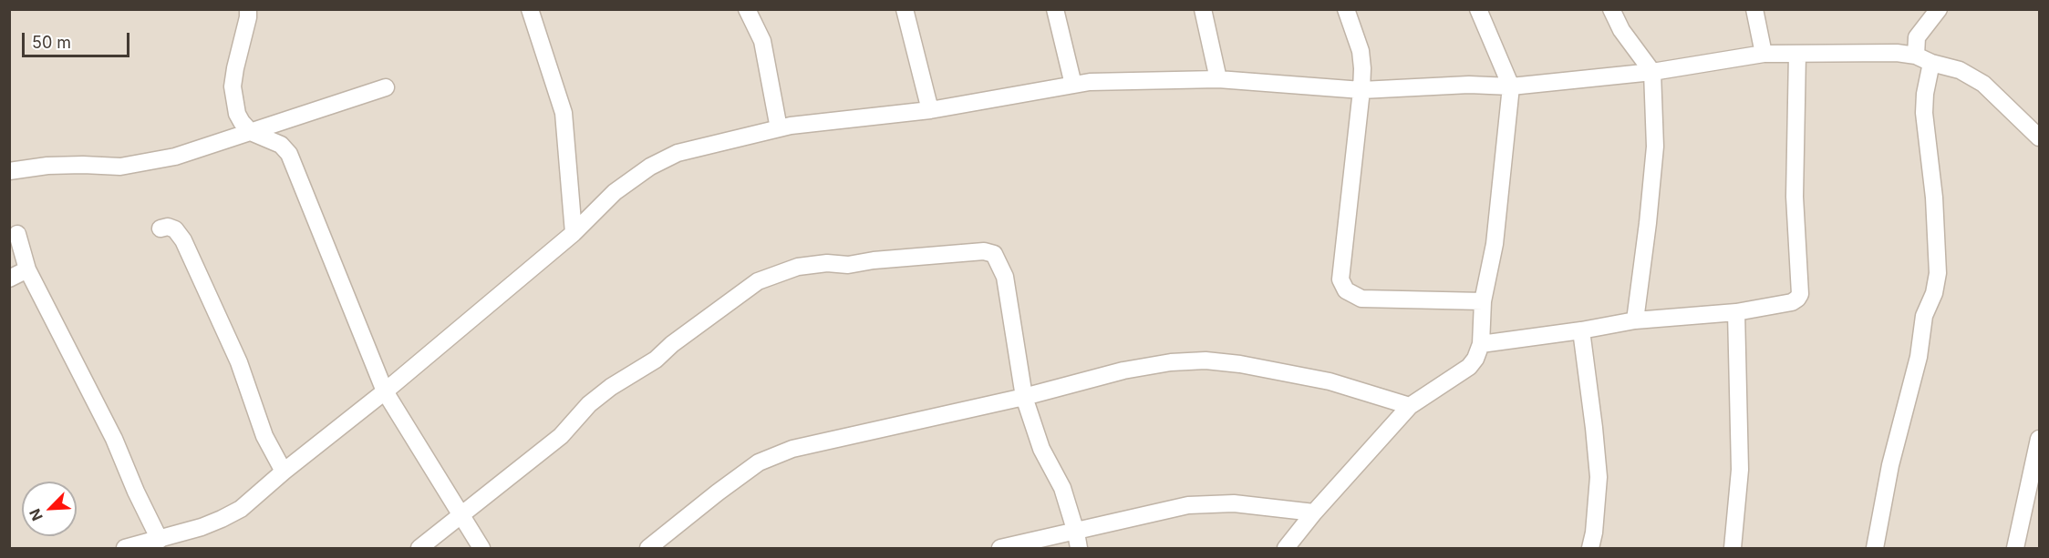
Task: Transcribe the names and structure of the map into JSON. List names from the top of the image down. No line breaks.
{"scale_bar":"50 m","north":"bottom left"}
